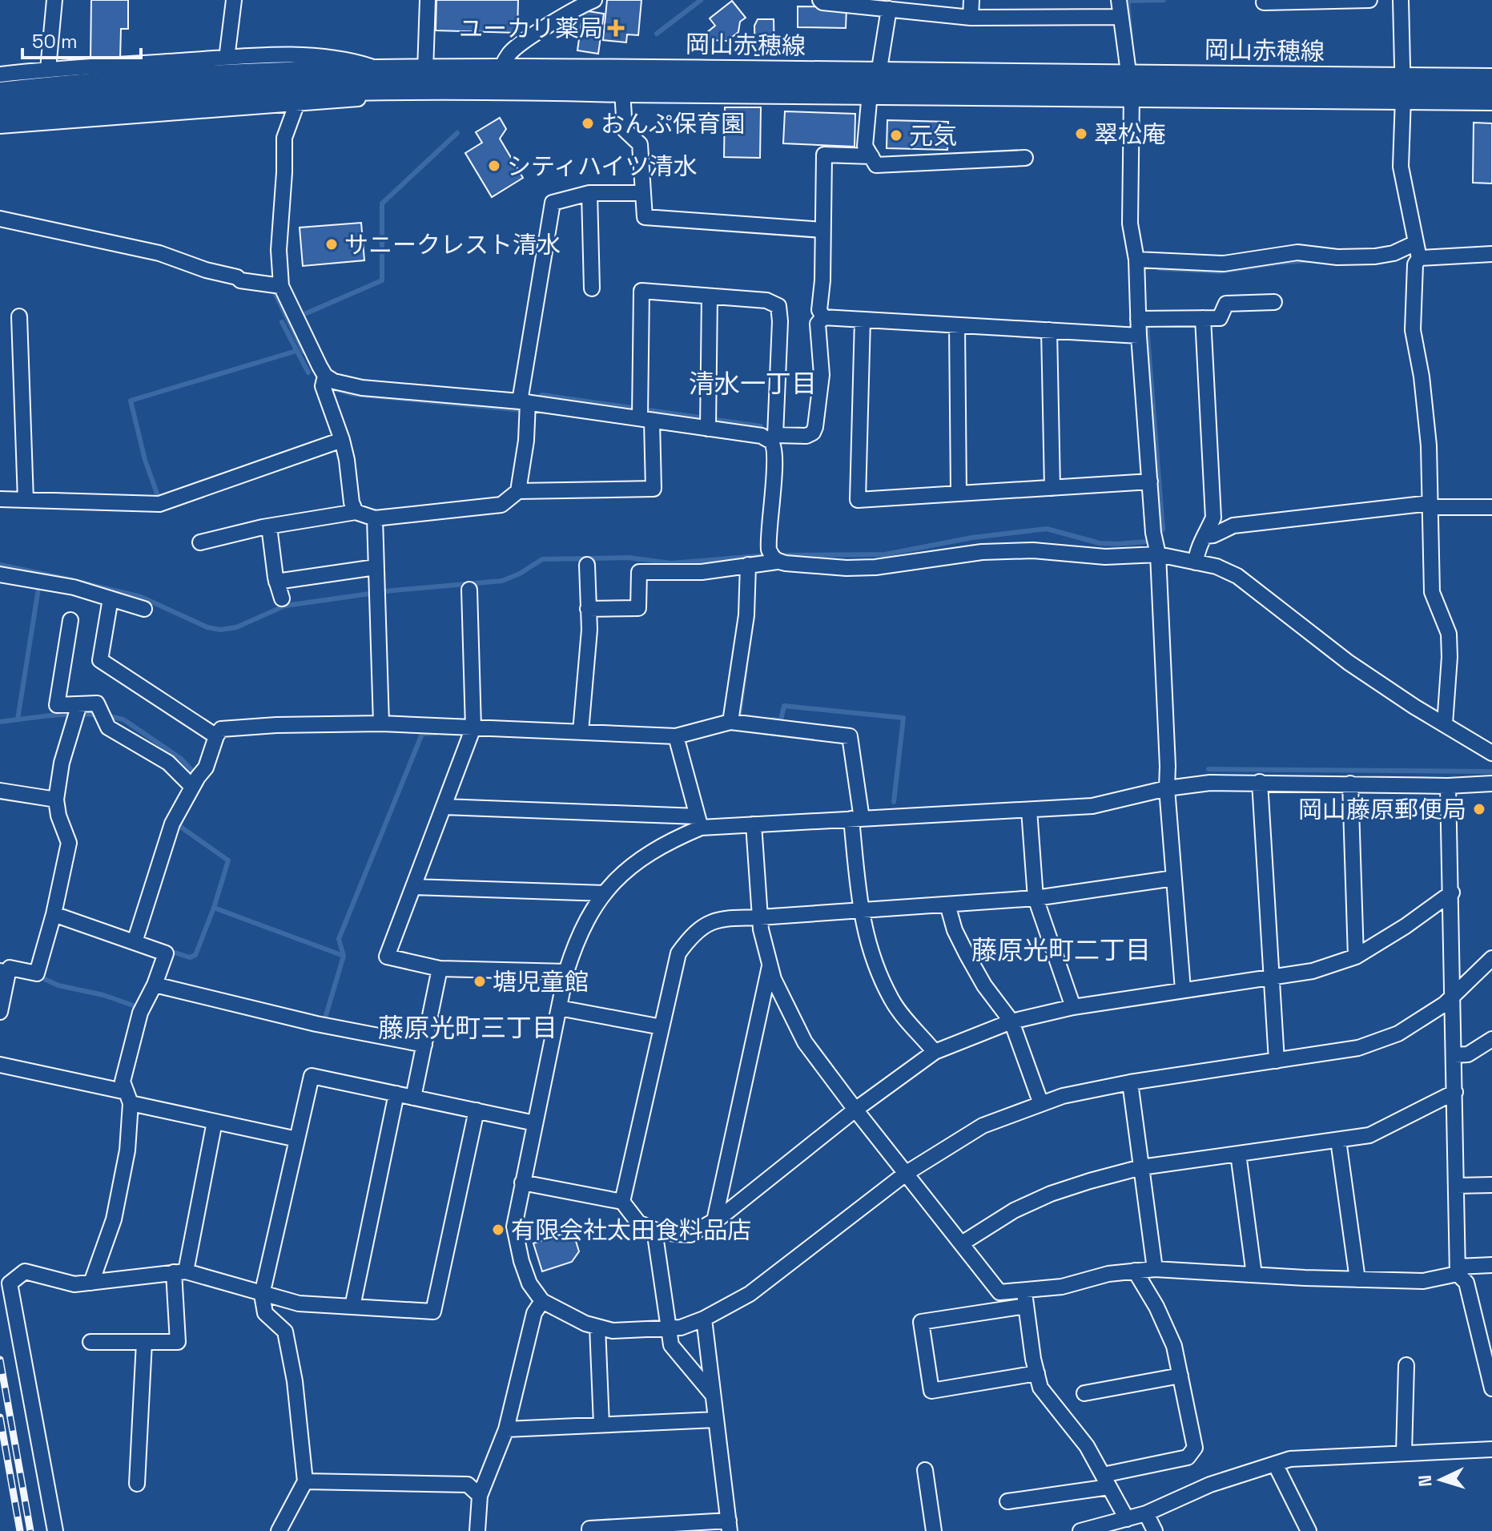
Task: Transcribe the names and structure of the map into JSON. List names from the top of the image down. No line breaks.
{"streets":{"main road":["岡山赤穂線"]},"districts":["清水一丁目","藤原光町二丁目","藤原光町三丁目"],"places":{"health":["ユーカリ薬局"],"other":["おんぷ保育園","翠松庵","元気","シティハイツ清水","サニークレスト清水","岡山藤原郵便局","塘児童館","有限会社太田食料品店"]},"scale_bar":"50 m","north":"left"}
